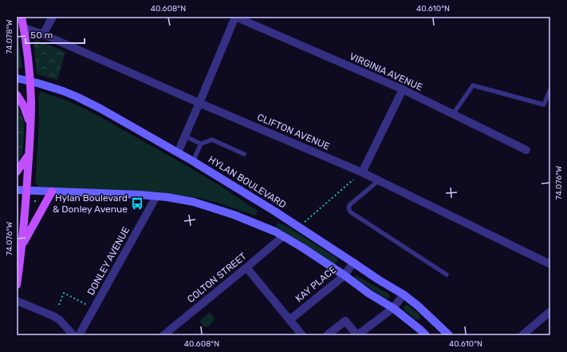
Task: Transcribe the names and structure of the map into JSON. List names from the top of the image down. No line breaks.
{"streets":{"main road":["HYLAN BOULEVARD"],"street":["VIRGINIA AVENUE","CLIFTON AVENUE","DONLEY AVENUE","COLTON STREET","KAY PLACE"]},"crossings":[["HYLAN BOULEVARD","KAY PLACE"]],"places":{"bus stop":["Hylan Boulevard & Donley Avenue"]},"scale_bar":"50 m","coordinates":["40.608°N","40.610°N","74.078°W","74.076°W"]}
